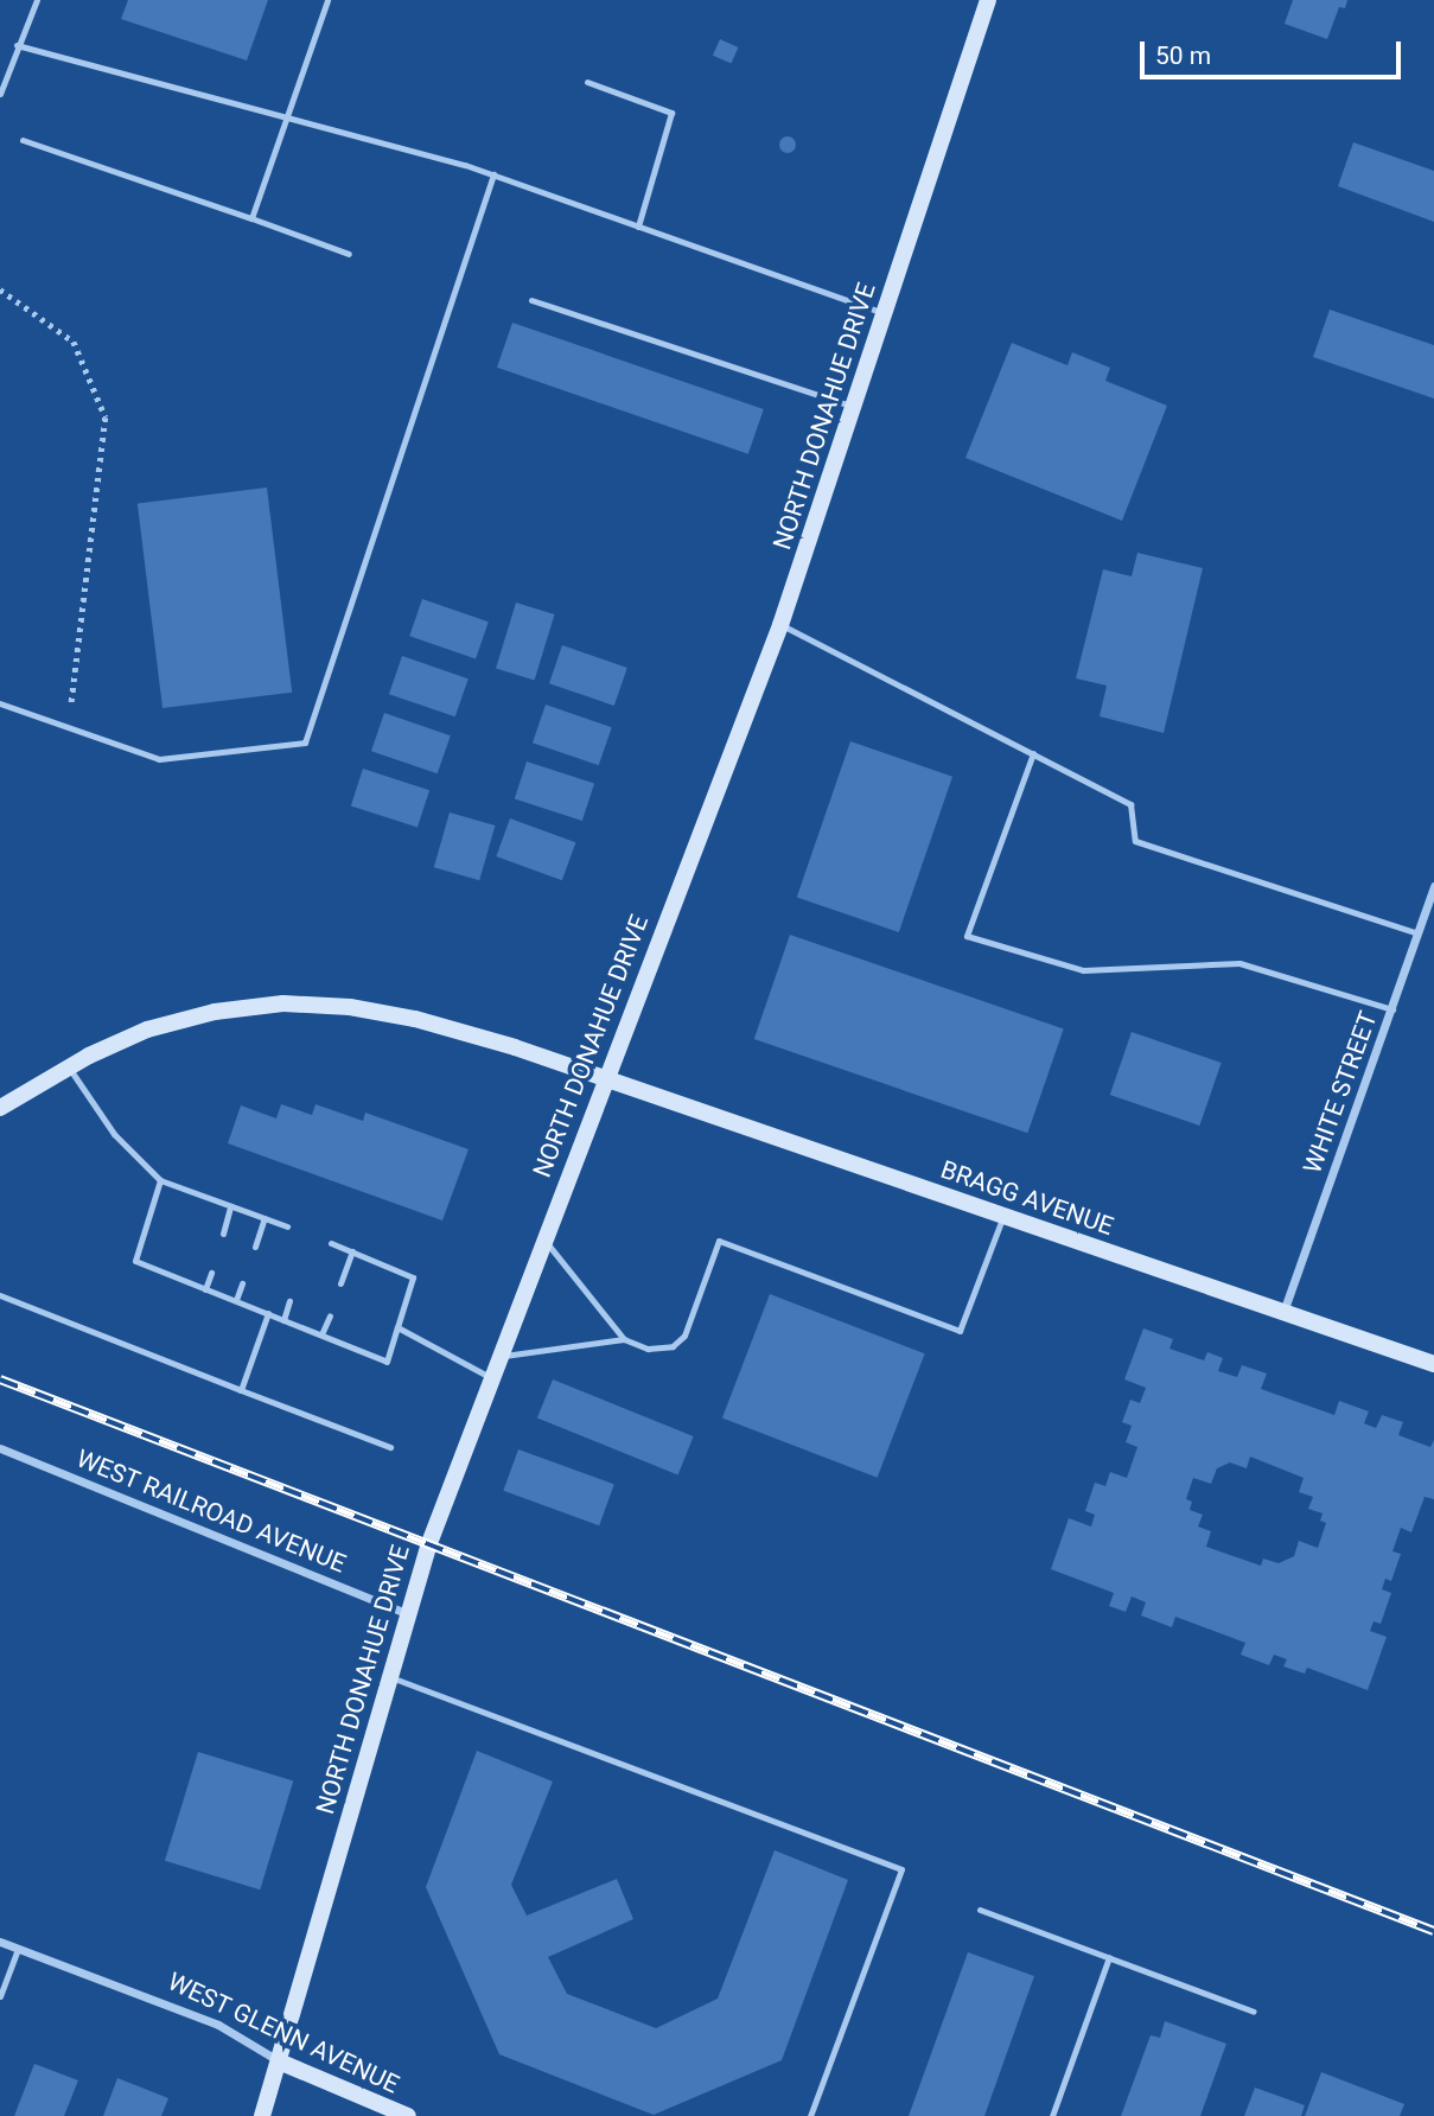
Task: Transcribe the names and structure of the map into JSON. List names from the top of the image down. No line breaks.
{"streets":{"main road":["NORTH DONAHUE DRIVE","BRAGG AVENUE","WEST GLENN AVENUE"],"street":["WHITE STREET","WEST RAILROAD AVENUE"]},"crossings":[["NORTH DONAHUE DRIVE","BRAGG AVENUE"],["NORTH DONAHUE DRIVE","WEST RAILROAD AVENUE"],["NORTH DONAHUE DRIVE","WEST GLENN AVENUE"],["WHITE STREET","BRAGG AVENUE"]],"scale_bar":"50 m"}
